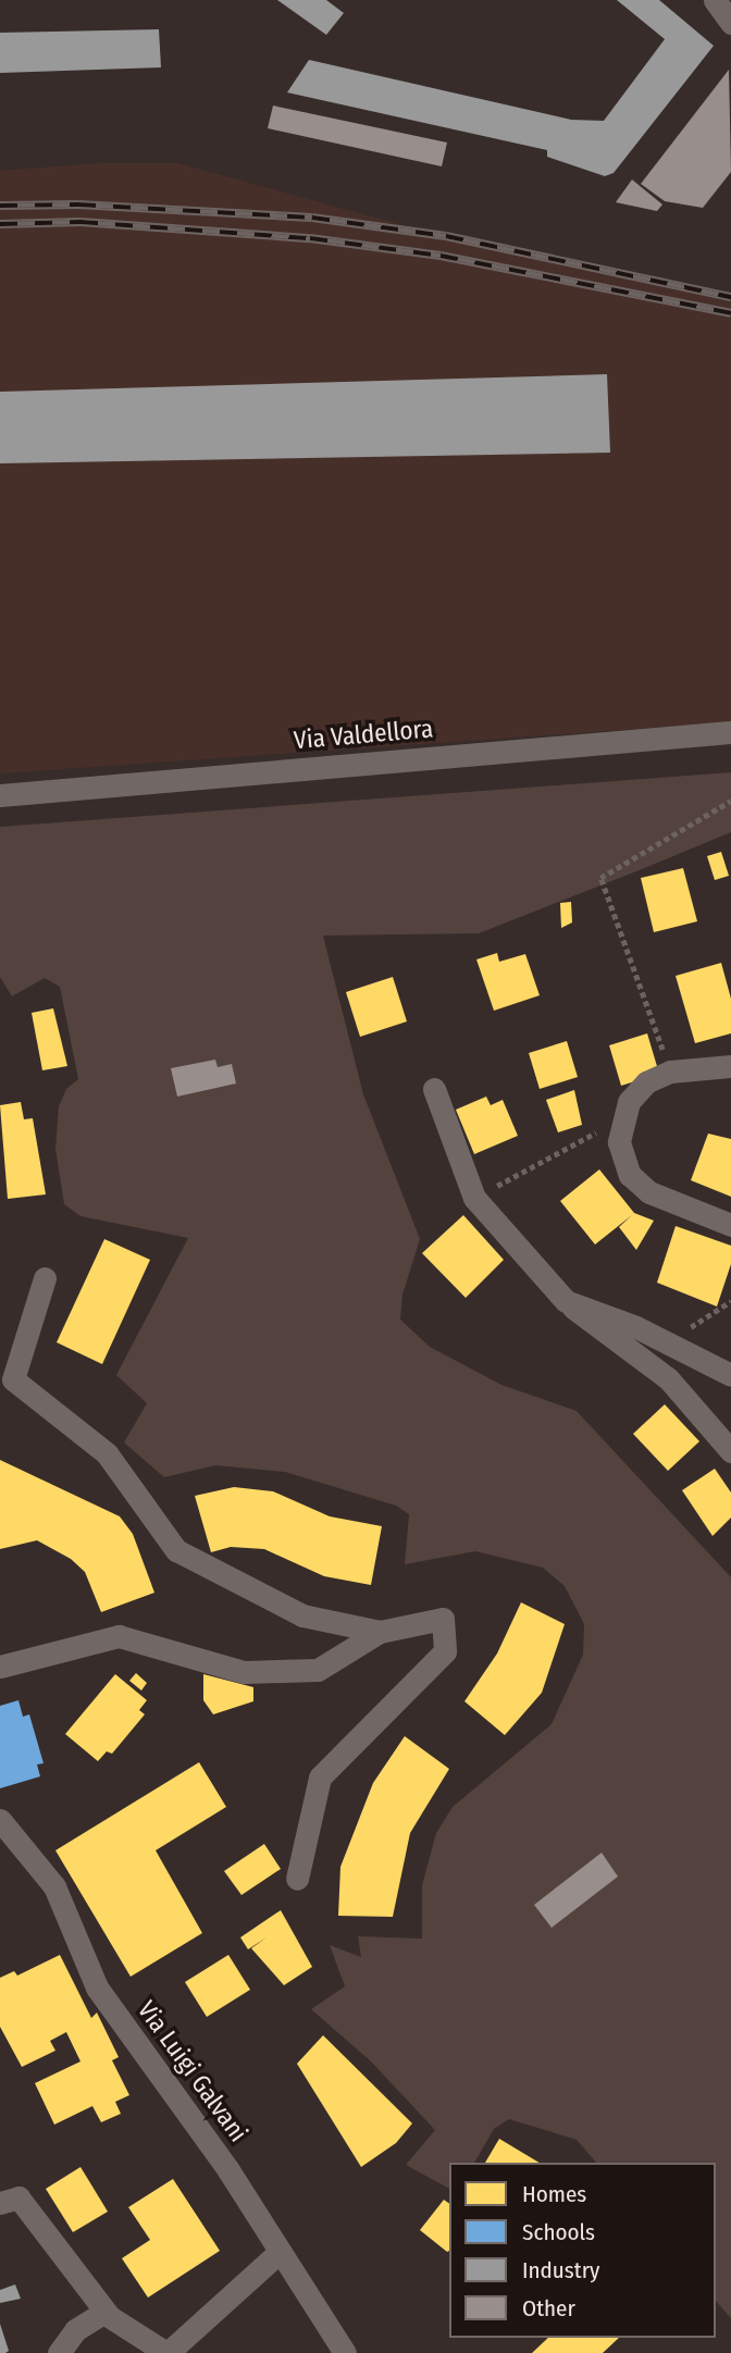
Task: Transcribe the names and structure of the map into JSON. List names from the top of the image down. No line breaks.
{"streets":{"street":["Via Valdellora","Via Luigi Galvani"]},"legend":["Homes","Schools","Industry","Other"]}
